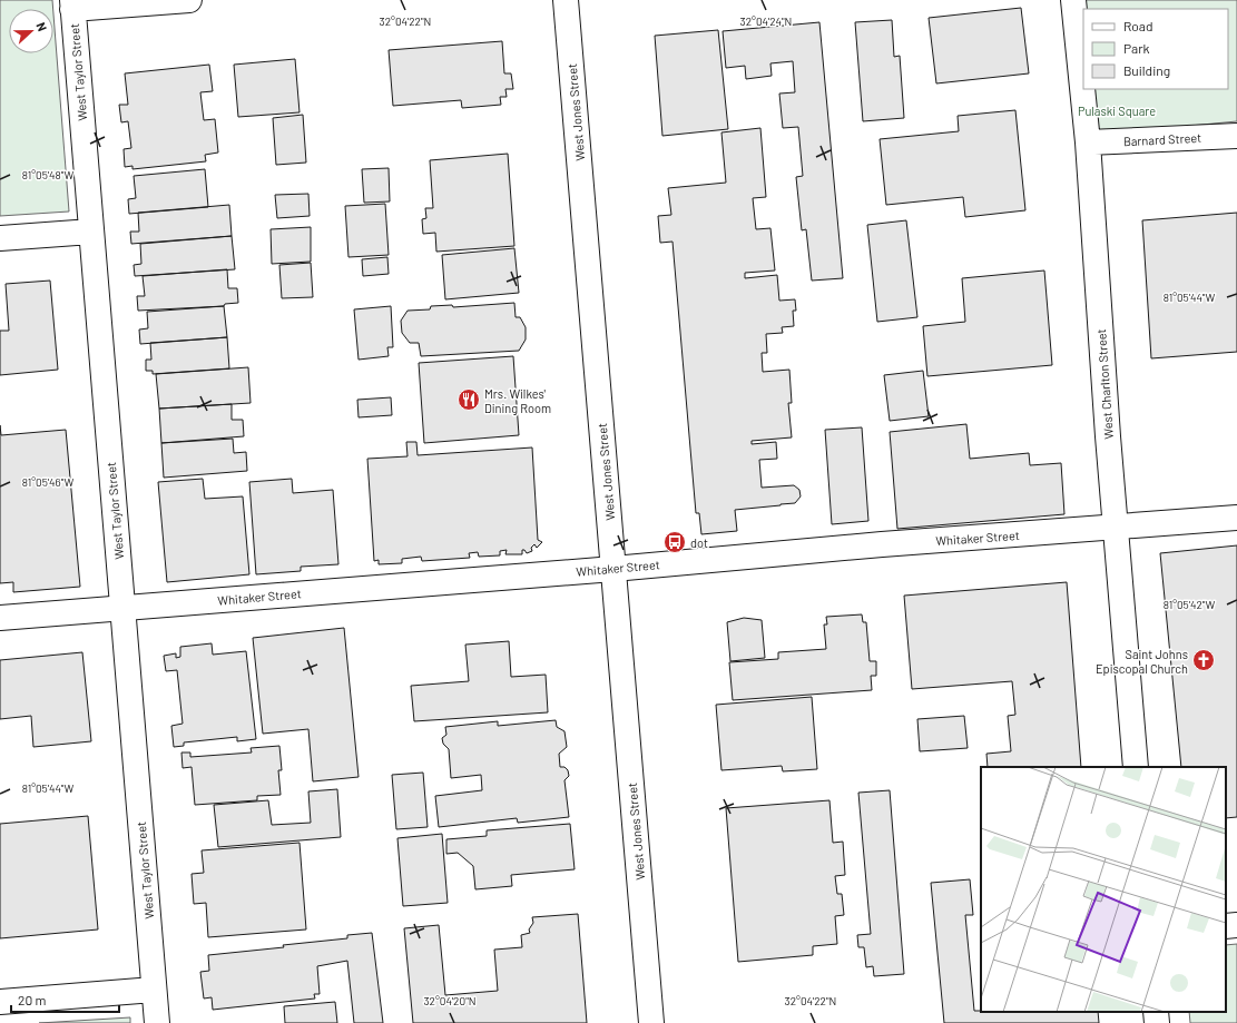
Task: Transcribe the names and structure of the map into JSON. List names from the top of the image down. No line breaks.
{"streets":{"street":["West Taylor Street","West Jones Street","Barnard Street","West Charlton Street","Whitaker Street"]},"crossings":[["West Taylor Street","Whitaker Street"],["West Jones Street","Whitaker Street"],["Barnard Street","West Charlton Street"],["West Charlton Street","Whitaker Street"]],"parks":["Pulaski Square"],"places":{"restaurant":["Mrs. Wilkes' Dining Room"],"bus stop":["dot"],"church":["Saint Johns Episcopal Church"]},"legend":["Road","Park","Building"],"scale_bar":"20 m","north":"right","coordinates":["32°04'22\"N","32°04'24\"N","81°05'48\"W","81°05'44\"W","81°05'46\"W","81°05'42\"W","32°04'20\"N"]}
